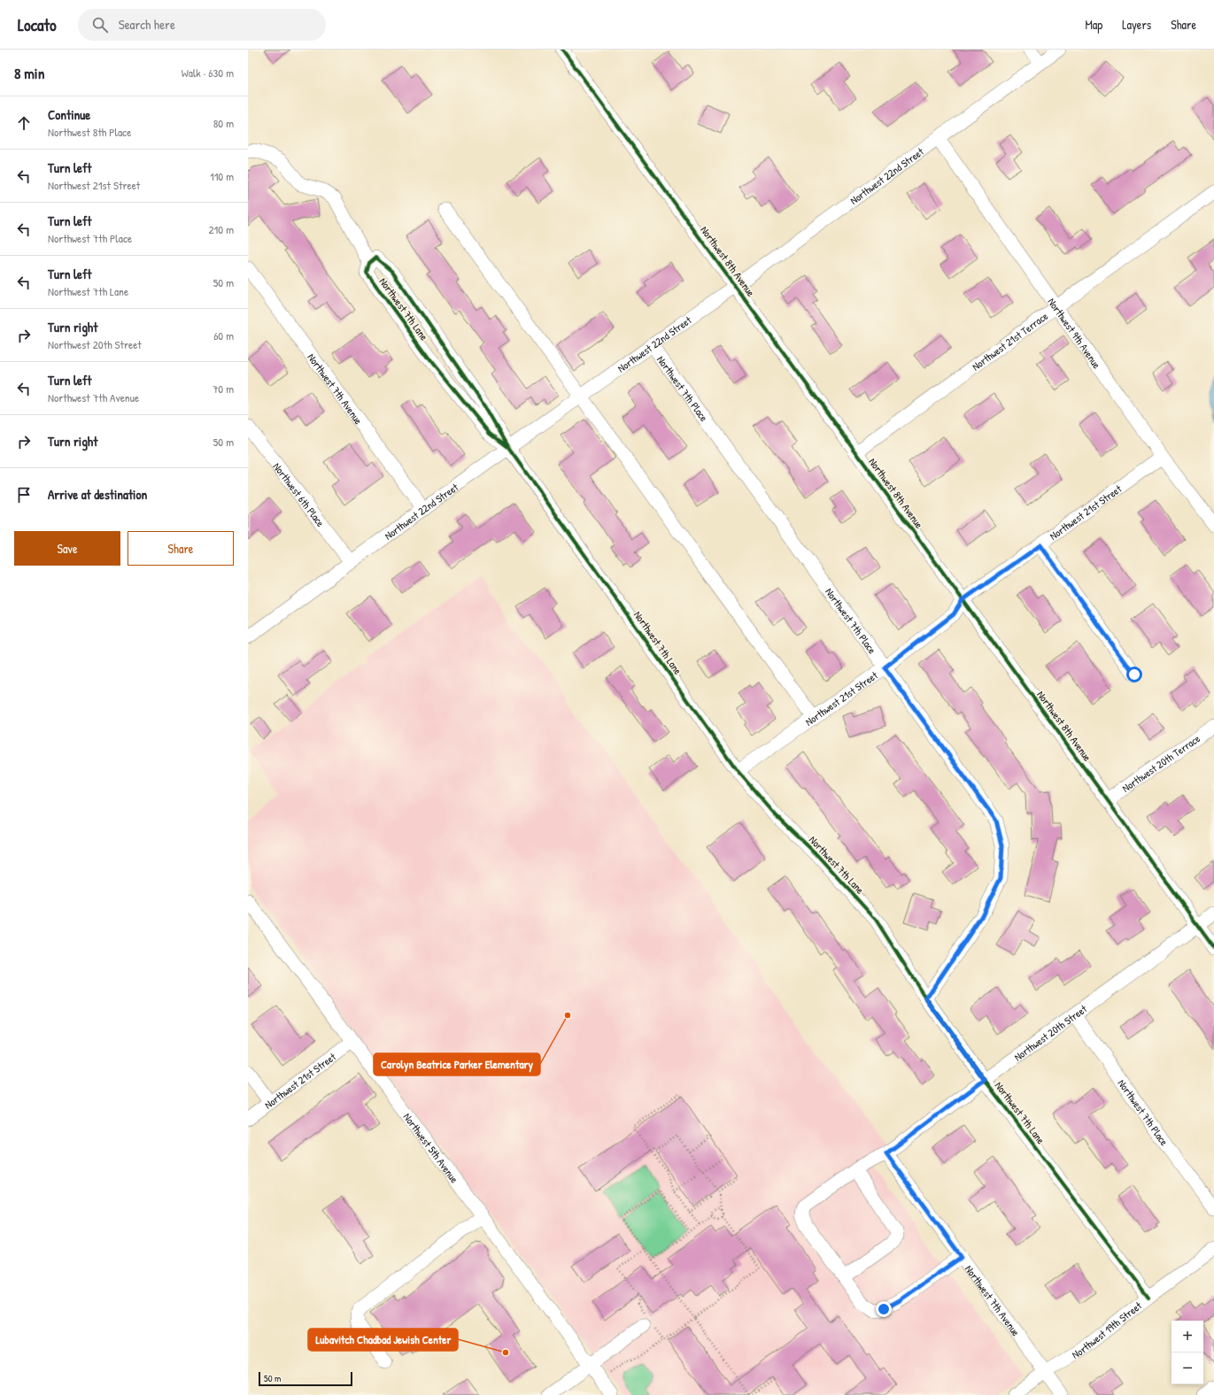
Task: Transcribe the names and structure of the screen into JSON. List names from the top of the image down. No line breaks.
{"streets":{"street":["Northwest 22nd Street","Northwest 8th Avenue","Northwest 7th Lane","Northwest 9th Avenue","Northwest 21st Terrace","Northwest 7th Avenue","Northwest 7th Place","Northwest 6th Place","Northwest 21st Street","Northwest 20th Terrace","Northwest 20th Street","Northwest 5th Avenue","Northwest 19th Street"]},"crossings":[["Northwest 22nd Street","Northwest 8th Avenue"],["Northwest 22nd Street","Northwest 7th Lane"],["Northwest 22nd Street","Northwest 9th Avenue"],["Northwest 22nd Street","Northwest 7th Avenue"],["Northwest 22nd Street","Northwest 7th Place"],["Northwest 22nd Street","Northwest 6th Place"],["Northwest 8th Avenue","Northwest 21st Terrace"],["Northwest 8th Avenue","Northwest 21st Street"],["Northwest 8th Avenue","Northwest 20th Terrace"],["Northwest 8th Avenue","Northwest 20th Street"],["Northwest 7th Lane","Northwest 7th Place"],["Northwest 7th Lane","Northwest 21st Street"],["Northwest 7th Lane","Northwest 20th Street"],["Northwest 7th Lane","Northwest 19th Street"],["Northwest 9th Avenue","Northwest 21st Terrace"],["Northwest 9th Avenue","Northwest 21st Street"],["Northwest 7th Avenue","Northwest 20th Street"],["Northwest 7th Avenue","Northwest 19th Street"],["Northwest 7th Place","Northwest 21st Street"],["Northwest 7th Place","Northwest 20th Street"],["Northwest 21st Street","Northwest 5th Avenue"]],"places":["Carolyn Beatrice Parker Elementary","Lubavitch Chadbad Jewish Center"],"scale_bar":"50 m","page":{"header":"Locato","search":"Search here","nav":["Map","Layers","Share"],"heading":["8 min","Walk · 630 m"],"list":[["Continue","Northwest 8th Place","80 m"],["Turn left","Northwest 21st Street","110 m"],["Turn left","Northwest 7th Place","210 m"],["Turn left","Northwest 7th Lane","50 m"],["Turn right","Northwest 20th Street","60 m"],["Turn left","Northwest 7th Avenue","70 m"],["Turn right","50 m"],"Arrive at destination"],"buttons":["Save","Share"],"map_buttons":["+","−"],"scale":"50 m"}}
